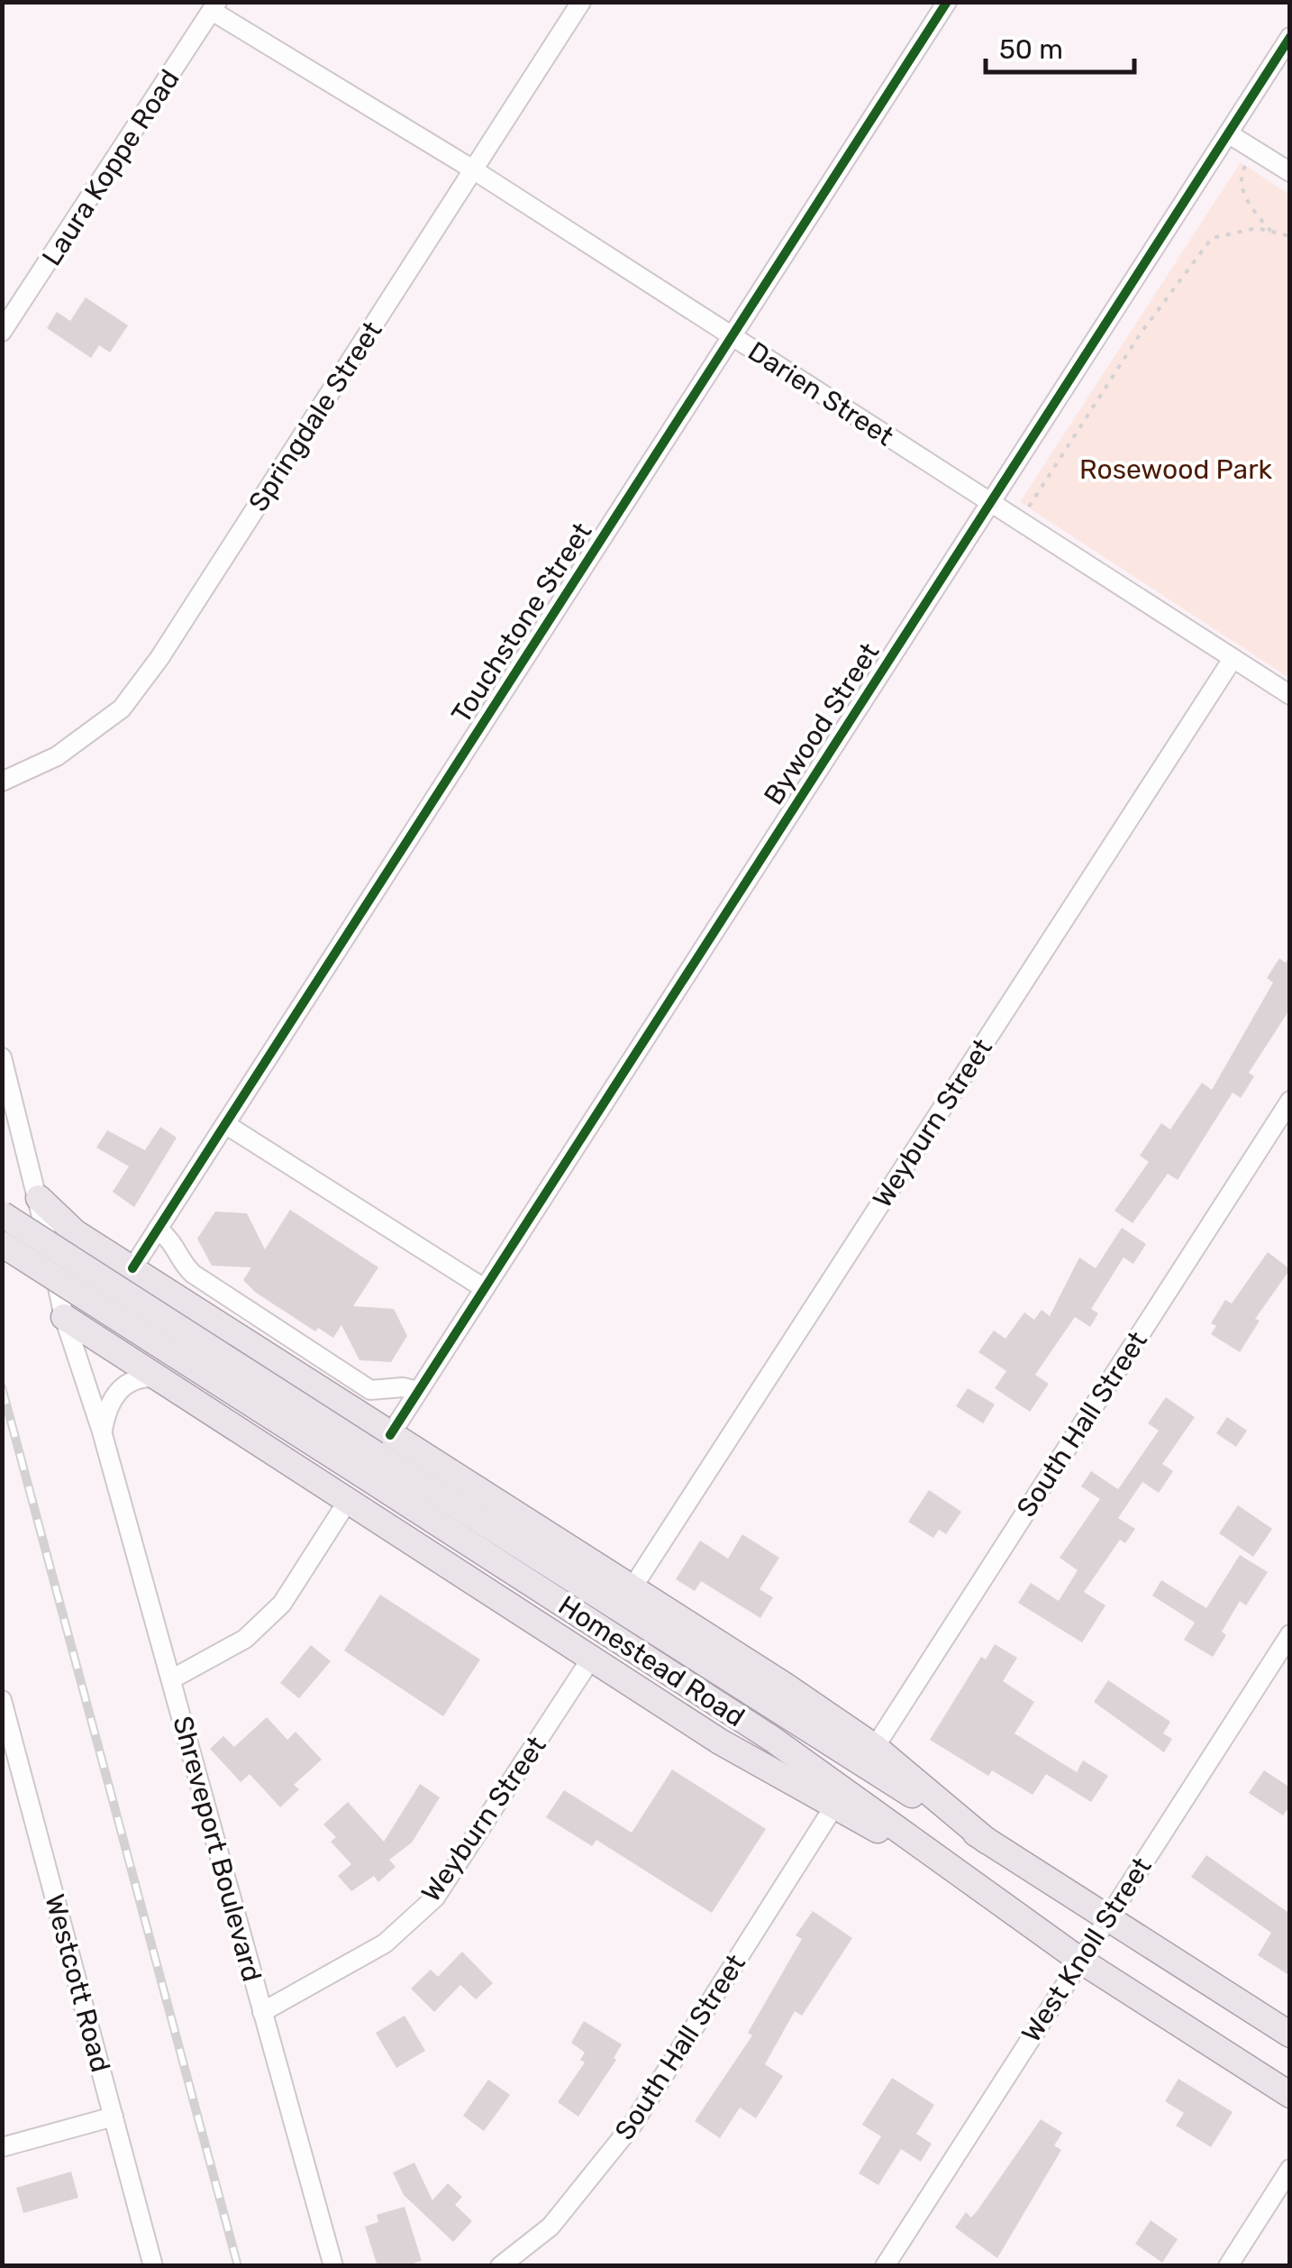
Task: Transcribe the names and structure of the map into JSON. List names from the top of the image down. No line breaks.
{"streets":{"main road":["Homestead Road"],"street":["Laura Koppe Road","Darien Street","Springdale Street","Touchstone Street","Bywood Street","Weyburn Street","South Hall Street","Shreveport Boulevard","West Knoll Street","Westcott Road"]},"crossings":[["Laura Koppe Road","Darien Street"],["Darien Street","Springdale Street"],["Darien Street","Touchstone Street"],["Darien Street","Bywood Street"],["Darien Street","Weyburn Street"],["Bywood Street","Homestead Road"],["Weyburn Street","Shreveport Boulevard"],["Homestead Road","West Knoll Street"]],"parks":["Rosewood Park"],"scale_bar":"50 m"}
